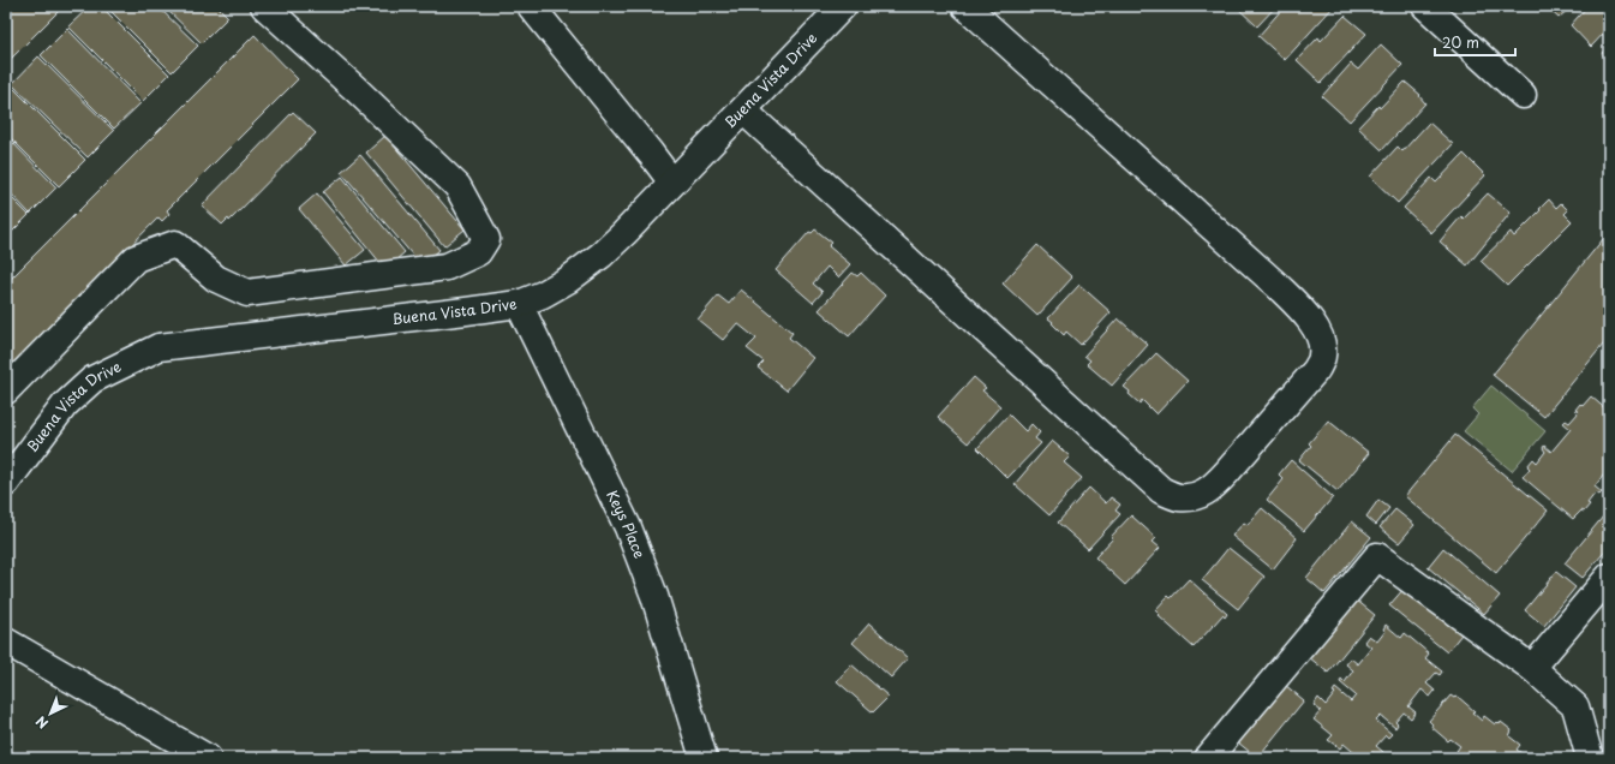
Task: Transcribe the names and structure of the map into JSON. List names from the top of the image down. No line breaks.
{"streets":{"street":["Buena Vista Drive","Keys Place"]},"crossings":[["Buena Vista Drive","Keys Place"]],"scale_bar":"20 m","north":"bottom left"}
